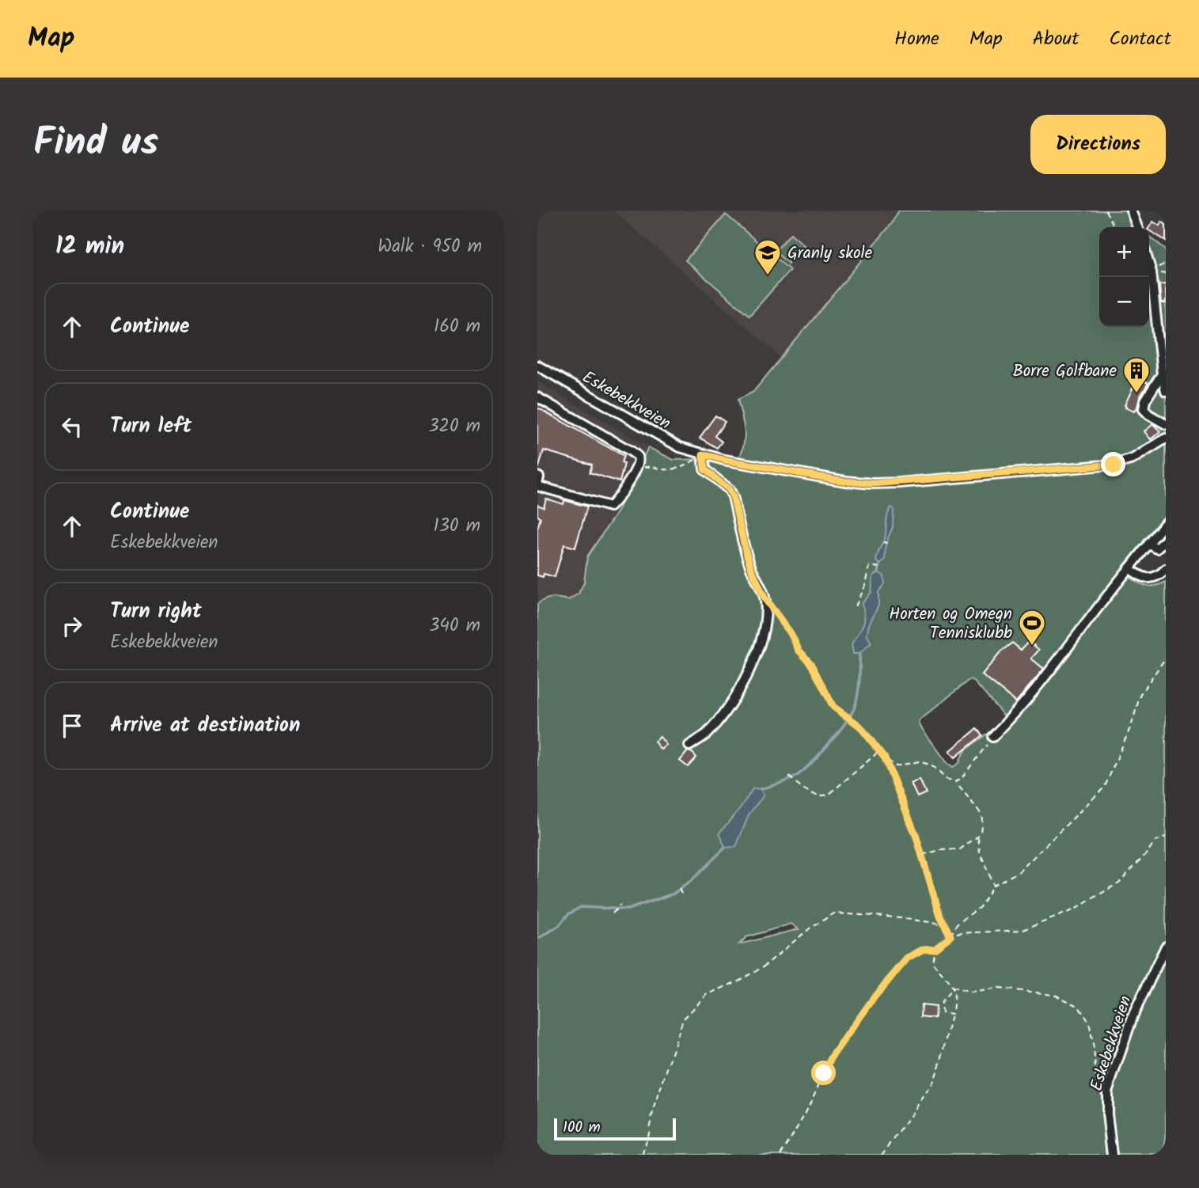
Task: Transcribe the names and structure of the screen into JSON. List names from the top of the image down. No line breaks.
{"streets":{"street":["Eskebekkveien"]},"places":{"school or university":["Granly skole"],"building":["Borre Golfbane"],"sports":["Horten og Omegn Tennisklubb"]},"scale_bar":"100 m","page":{"header":"Map","nav":["Home","Map","About","Contact"],"title":"Find us","buttons":"Directions","heading":["12 min","Walk · 950 m"],"map_buttons":["+","−"],"list":[["Continue","160 m"],["Turn left","320 m"],["Continue","Eskebekkveien","130 m"],["Turn right","Eskebekkveien","340 m"],"Arrive at destination"],"scale":"100 m"}}
